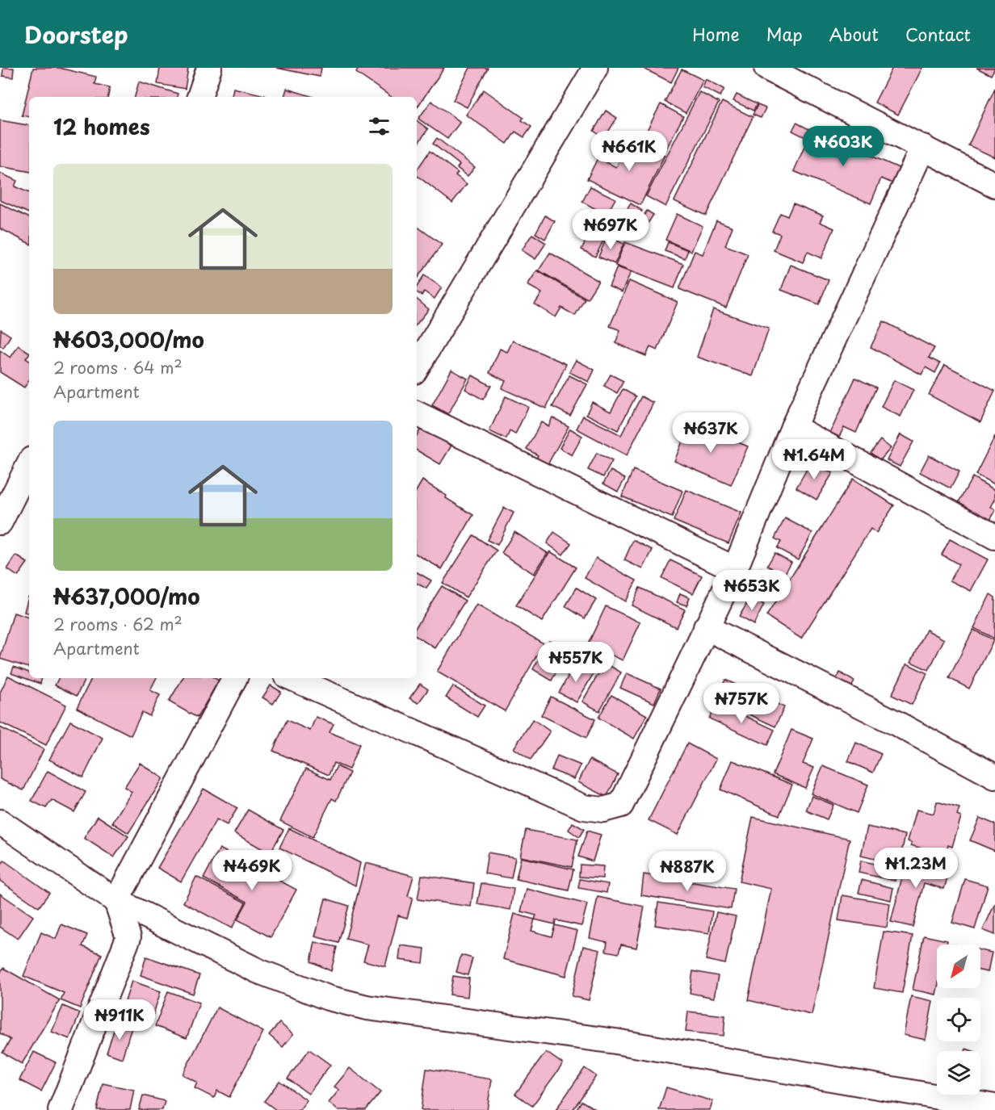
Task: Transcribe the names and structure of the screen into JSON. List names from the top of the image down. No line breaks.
{"north":"bottom left","page":{"header":"Doorstep","nav":["Home","Map","About","Contact"],"heading":"12 homes","price":["₦603K","₦661K","₦697K","₦637K","₦1.64M","₦653K","₦557K","₦757K","₦1.23M","₦469K","₦887K","₦911K"],"list":[{"name":"₦603,000/mo","note":"2 rooms · 64 m² · Apartment"},{"name":"₦637,000/mo","note":"2 rooms · 62 m² · Apartment"}]}}
